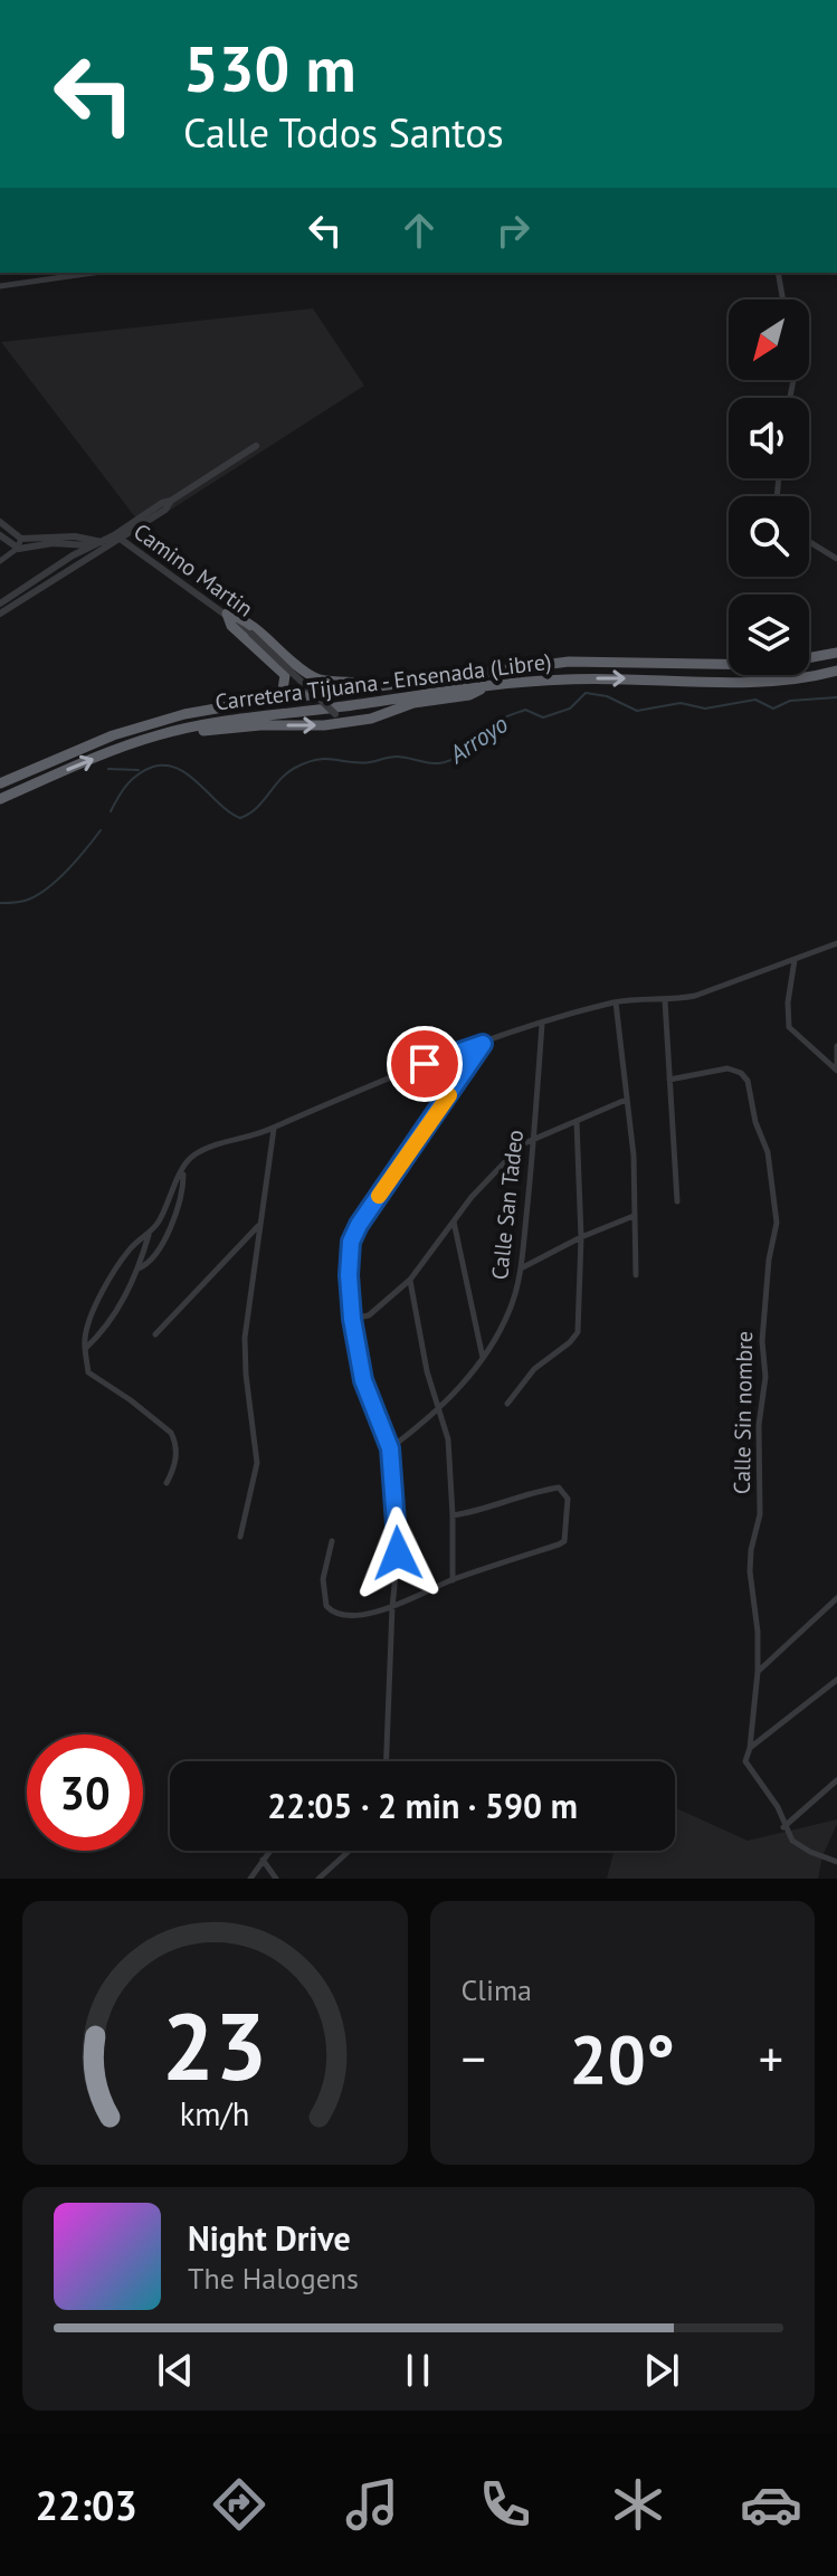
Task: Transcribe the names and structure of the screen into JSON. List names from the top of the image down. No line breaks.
{"streets":{"highway":["Carretera Tijuana - Ensenada (Libre)"],"street":["Camino Martin","Calle San Tadeo","Calle Sin nombre"]},"water":["Arroyo"],"north":"bottom left","page":{"turn":["530 m","Calle Todos Santos"],"limit":"30","trip":"22:05 · 2 min · 590 m","tile":"Clima","heat":["−","20°","+"],"song":["Night Drive","The Halogens"],"tabs":"22:03","gauge":["23","km/h"]}}
